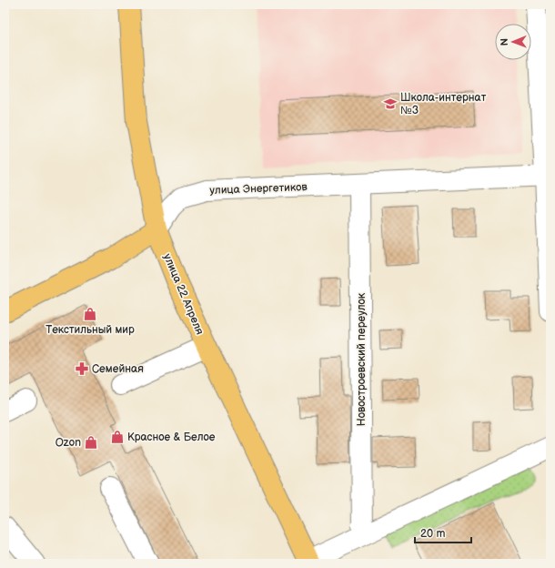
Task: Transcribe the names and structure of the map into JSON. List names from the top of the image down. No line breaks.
{"streets":{"main road":["улица Энергетиков","улица 22 Апреля"],"street":["Новостроевский переулок"]},"crossings":[["улица Энергетиков","улица 22 Апреля"],["улица Энергетиков","Новостроевский переулок"]],"places":{"school or university":["Школа-интернат №3"],"shop":["Текстильный мир","Красное & Белое","Ozon"],"pharmacy":["Семейная"]},"scale_bar":"20 m","north":"left"}
